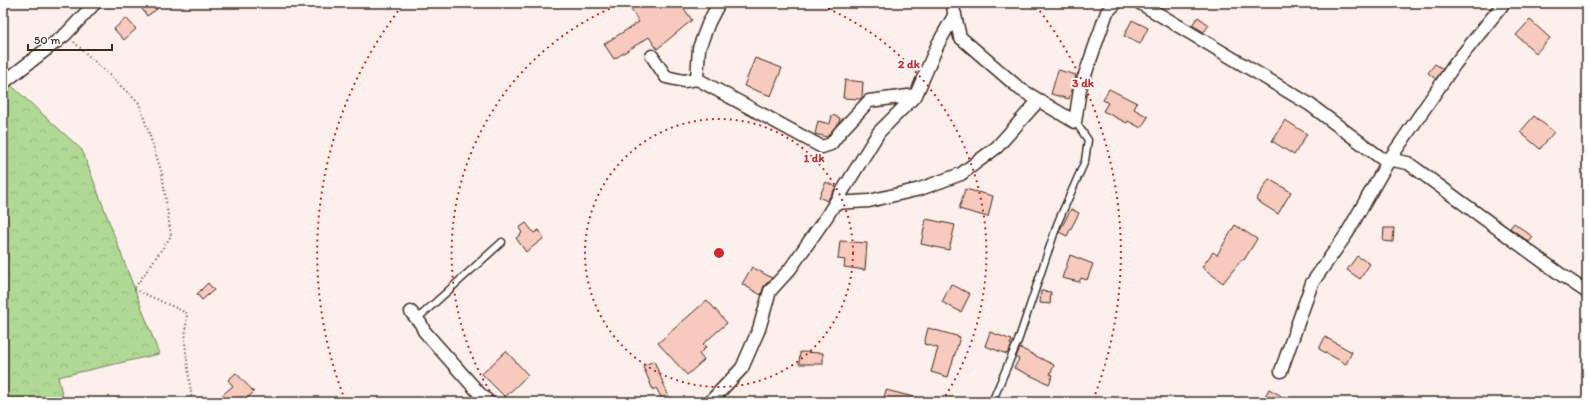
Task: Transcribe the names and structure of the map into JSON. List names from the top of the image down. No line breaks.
{"scale_bar":"50 m","rings":["2 dk","3 dk","1 dk"]}
